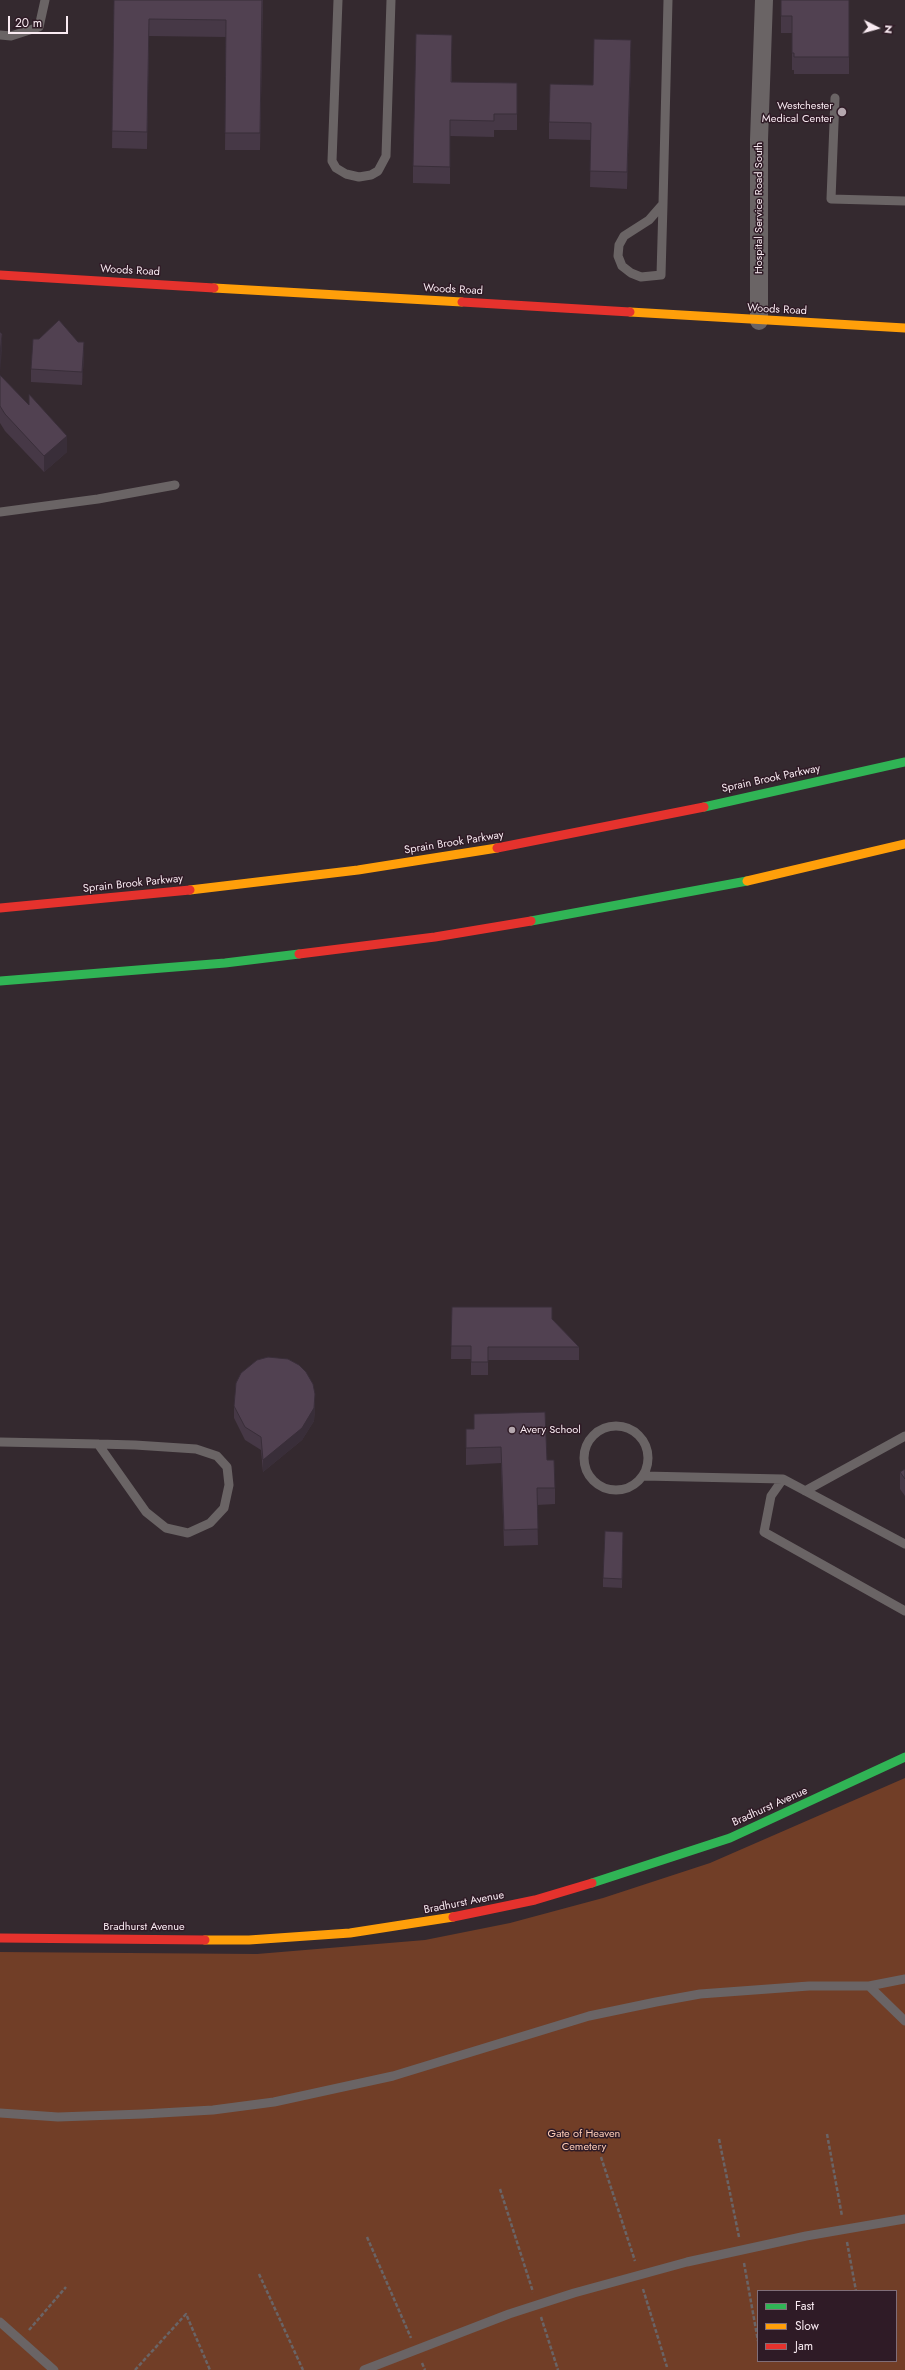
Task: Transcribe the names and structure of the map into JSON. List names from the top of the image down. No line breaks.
{"streets":{"main road":["Woods Road","Sprain Brook Parkway","Bradhurst Avenue"],"street":["Hospital Service Road South"]},"crossings":[["Hospital Service Road South","Woods Road"]],"parks":["Gate of Heaven Cemetery"],"places":["Westchester Medical Center","Avery School"],"legend":["Fast","Slow","Jam"],"scale_bar":"20 m","north":"right"}
